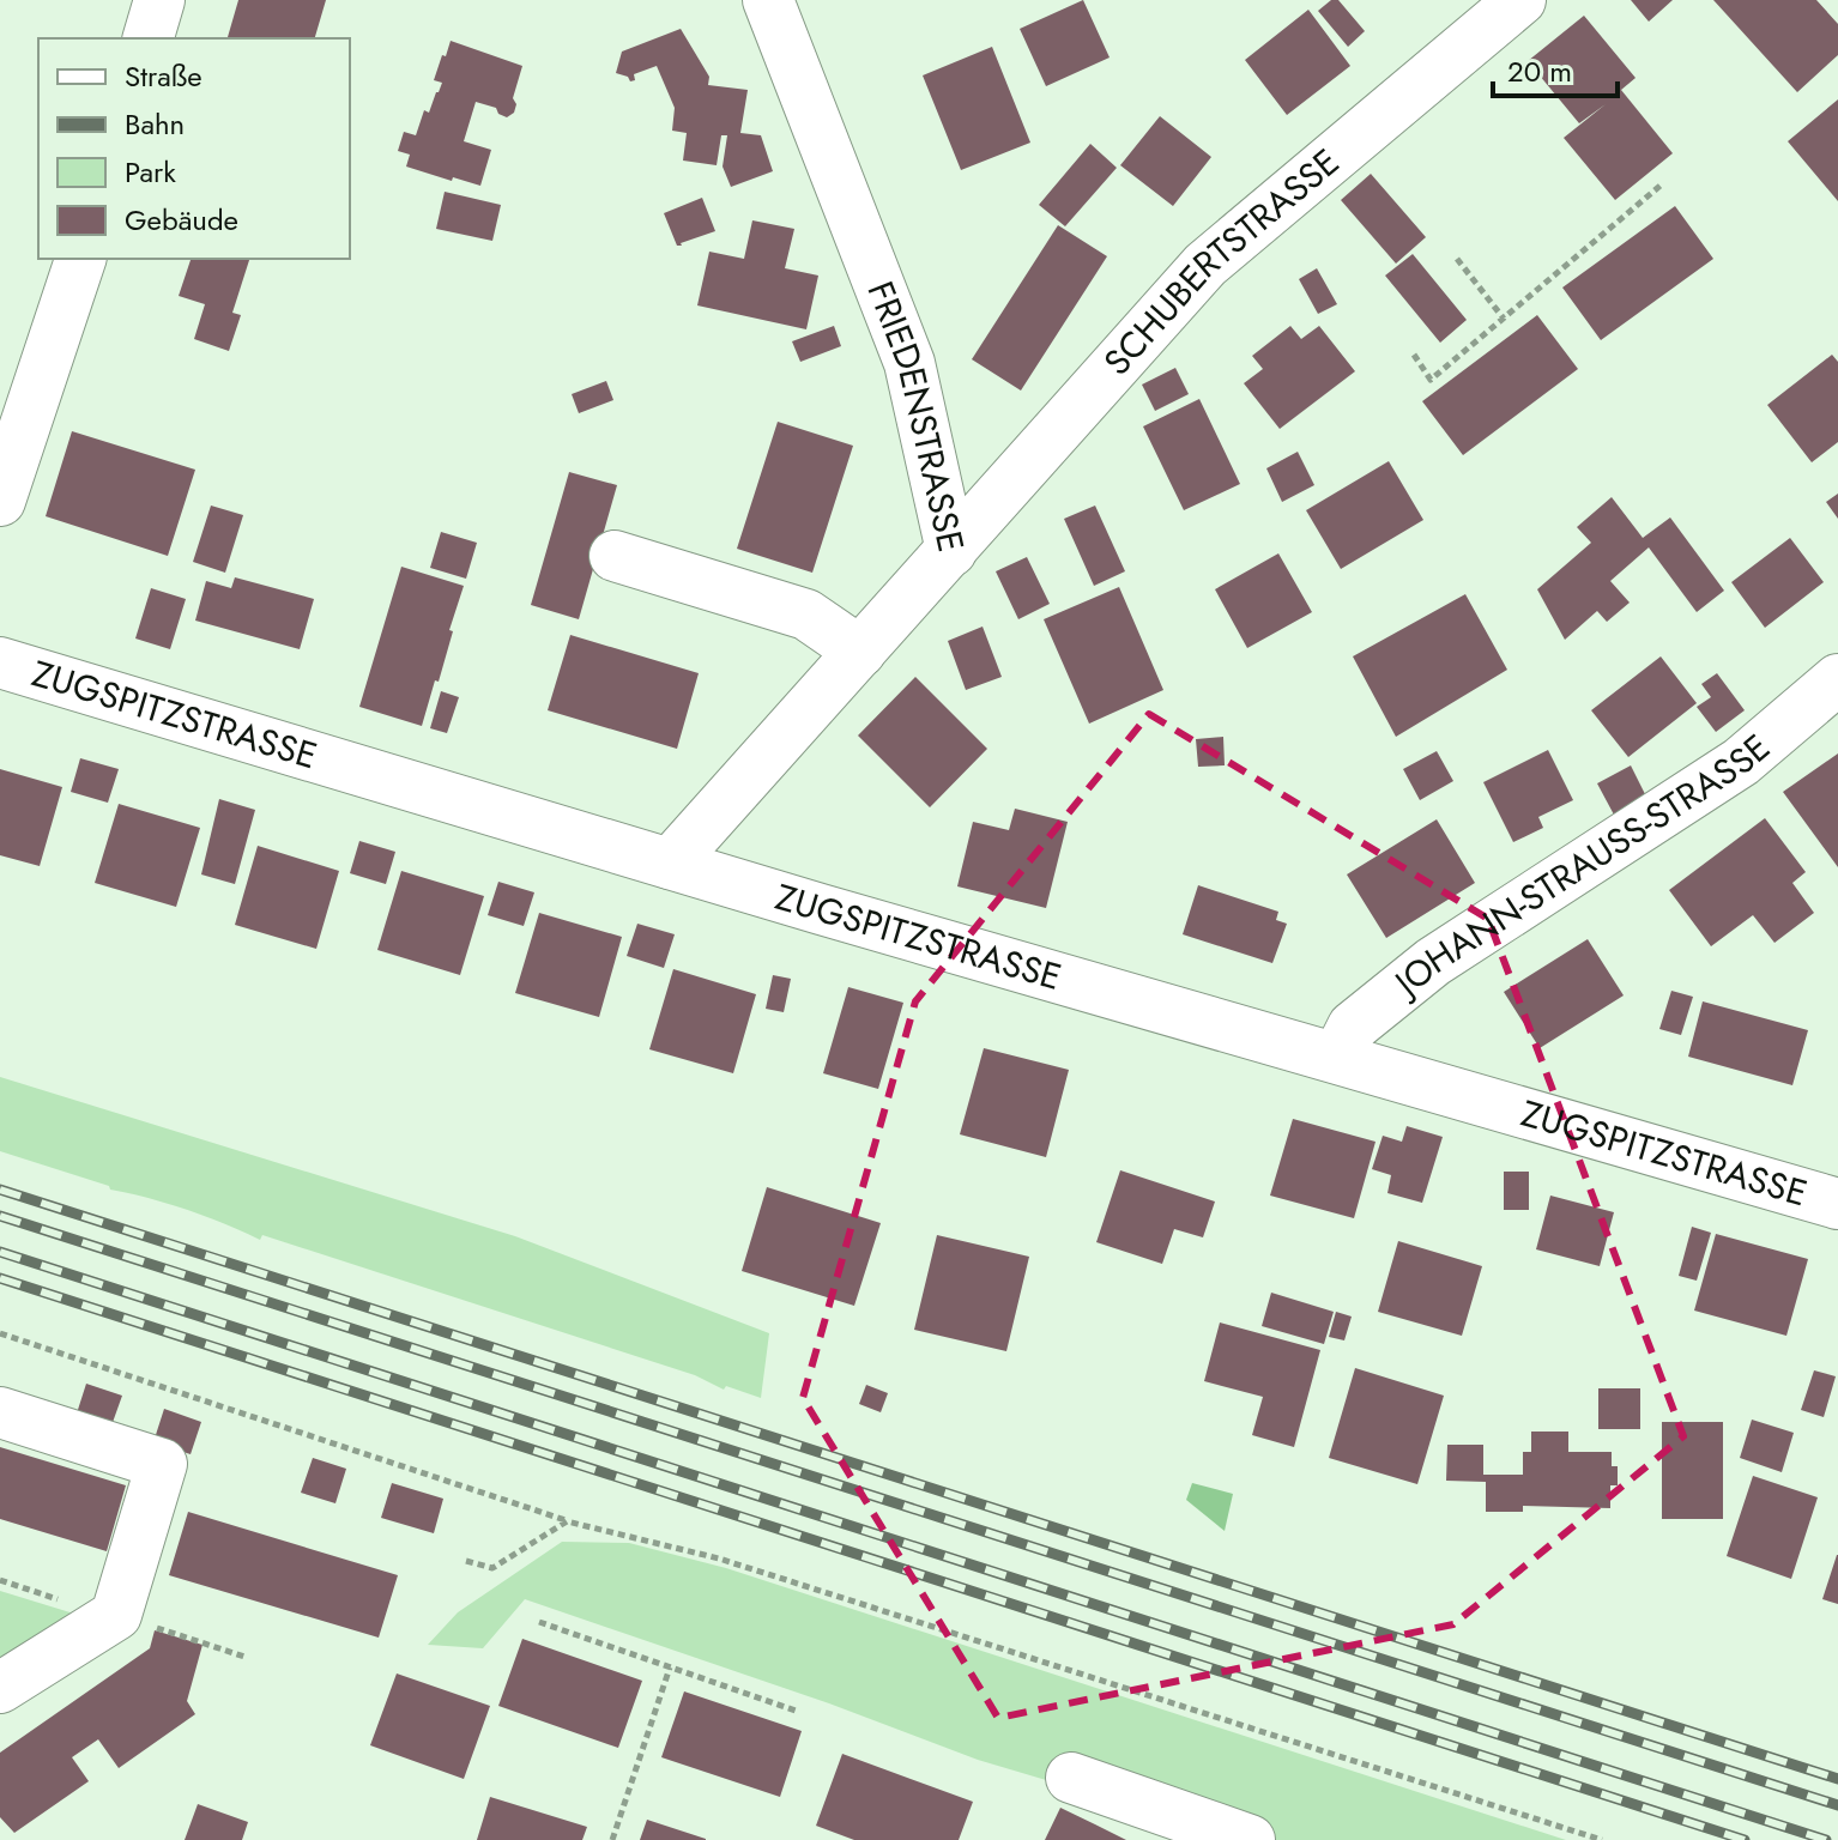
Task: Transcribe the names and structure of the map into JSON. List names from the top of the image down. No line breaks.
{"streets":{"street":["SCHUBERTSTRASSE","FRIEDENSTRASSE","ZUGSPITZSTRASSE","JOHANN-STRAUSS-STRASSE"]},"crossings":[["SCHUBERTSTRASSE","FRIEDENSTRASSE"],["FRIEDENSTRASSE","ZUGSPITZSTRASSE"],["ZUGSPITZSTRASSE","JOHANN-STRAUSS-STRASSE"]],"legend":["Straße","Bahn","Park","Gebäude"],"scale_bar":"20 m"}
